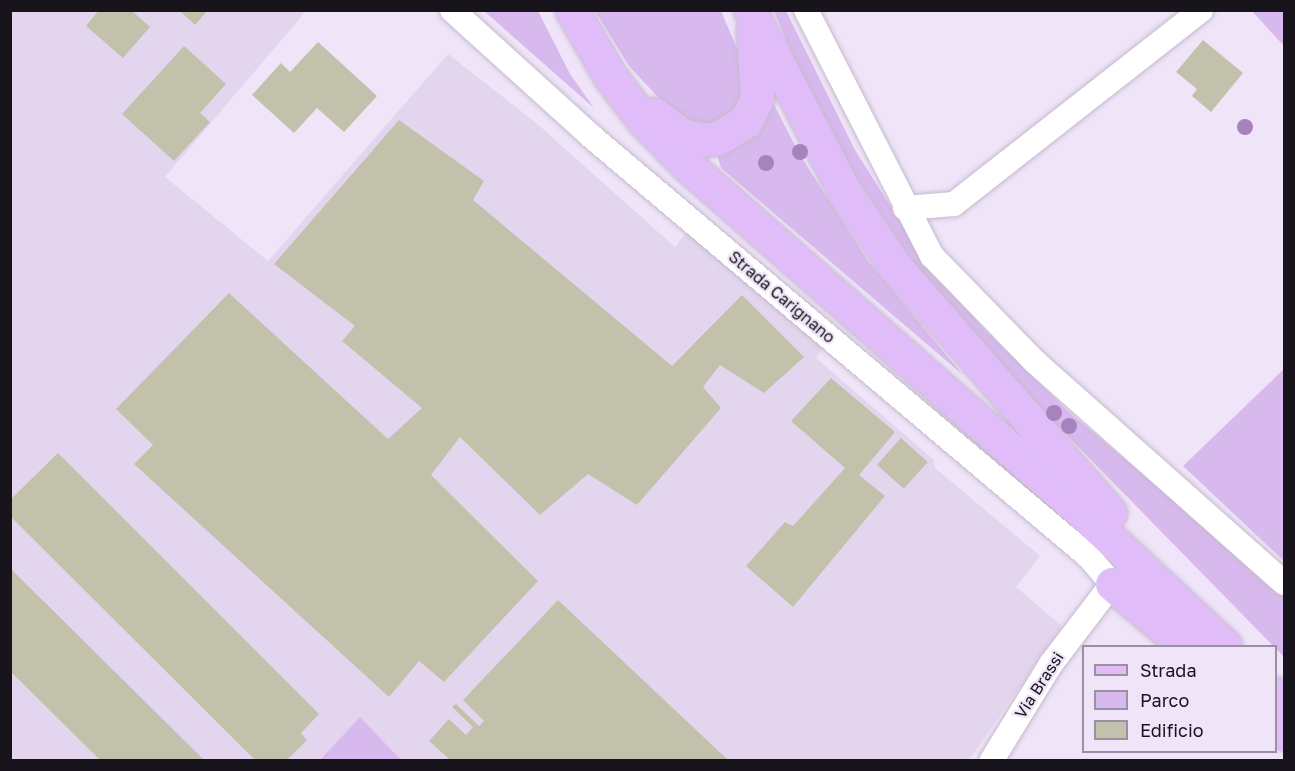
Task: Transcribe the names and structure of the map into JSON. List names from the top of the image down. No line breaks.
{"streets":{"street":["Strada Carignano","Via Brassi"]},"crossings":[["Strada Carignano","Via Brassi"]],"legend":["Strada","Parco","Edificio"]}
